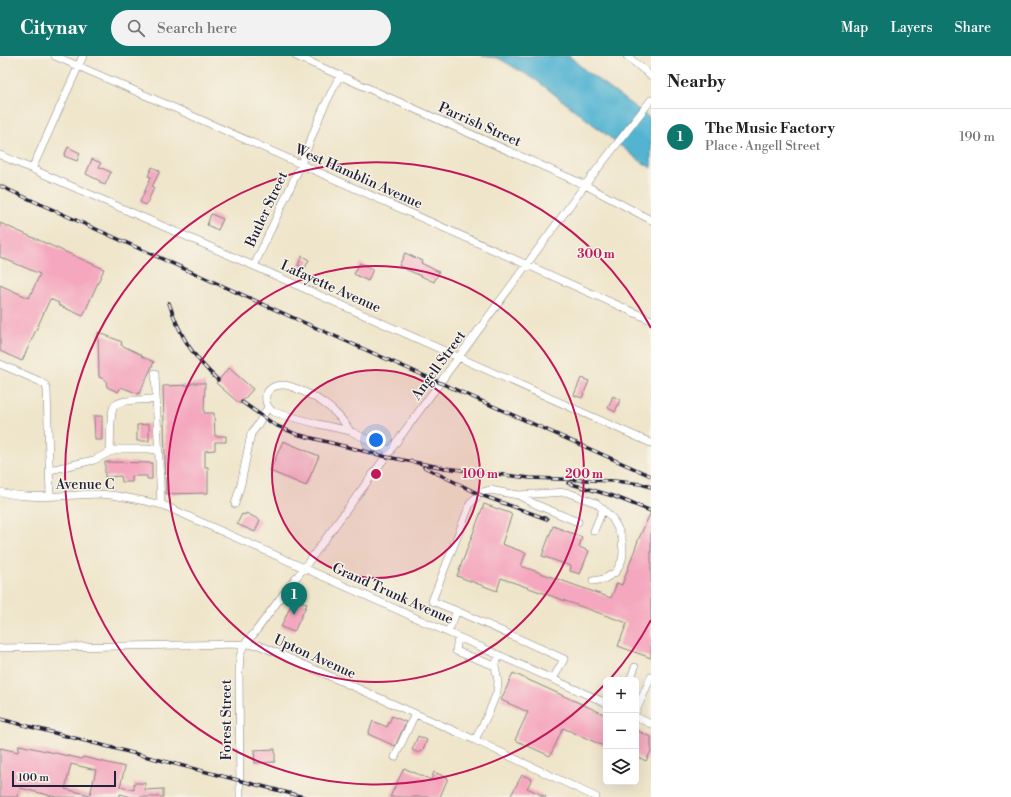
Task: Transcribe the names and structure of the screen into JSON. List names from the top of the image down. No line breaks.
{"streets":{"street":["Parrish Street","West Hamblin Avenue","Butler Street","Lafayette Avenue","Angell Street","Avenue C","Grand Trunk Avenue","Upton Avenue","Forest Street"]},"crossings":[["Parrish Street","Butler Street"],["Parrish Street","Angell Street"],["West Hamblin Avenue","Butler Street"],["West Hamblin Avenue","Angell Street"],["Butler Street","Lafayette Avenue"],["Lafayette Avenue","Angell Street"],["Angell Street","Grand Trunk Avenue"],["Angell Street","Upton Avenue"],["Angell Street","Forest Street"],["Avenue C","Grand Trunk Avenue"],["Upton Avenue","Forest Street"]],"scale_bar":"100 m","page":{"header":"Citynav","search":"Search here","nav":["Map","Layers","Share"],"heading":"Nearby","list":[{"mark":"1","name":"The Music Factory","note":"Place · Angell Street","value":"190 m"}],"pins":"1","map_buttons":["+","−"],"scale":"100 m"},"rings":["300 m","100 m","200 m"]}
